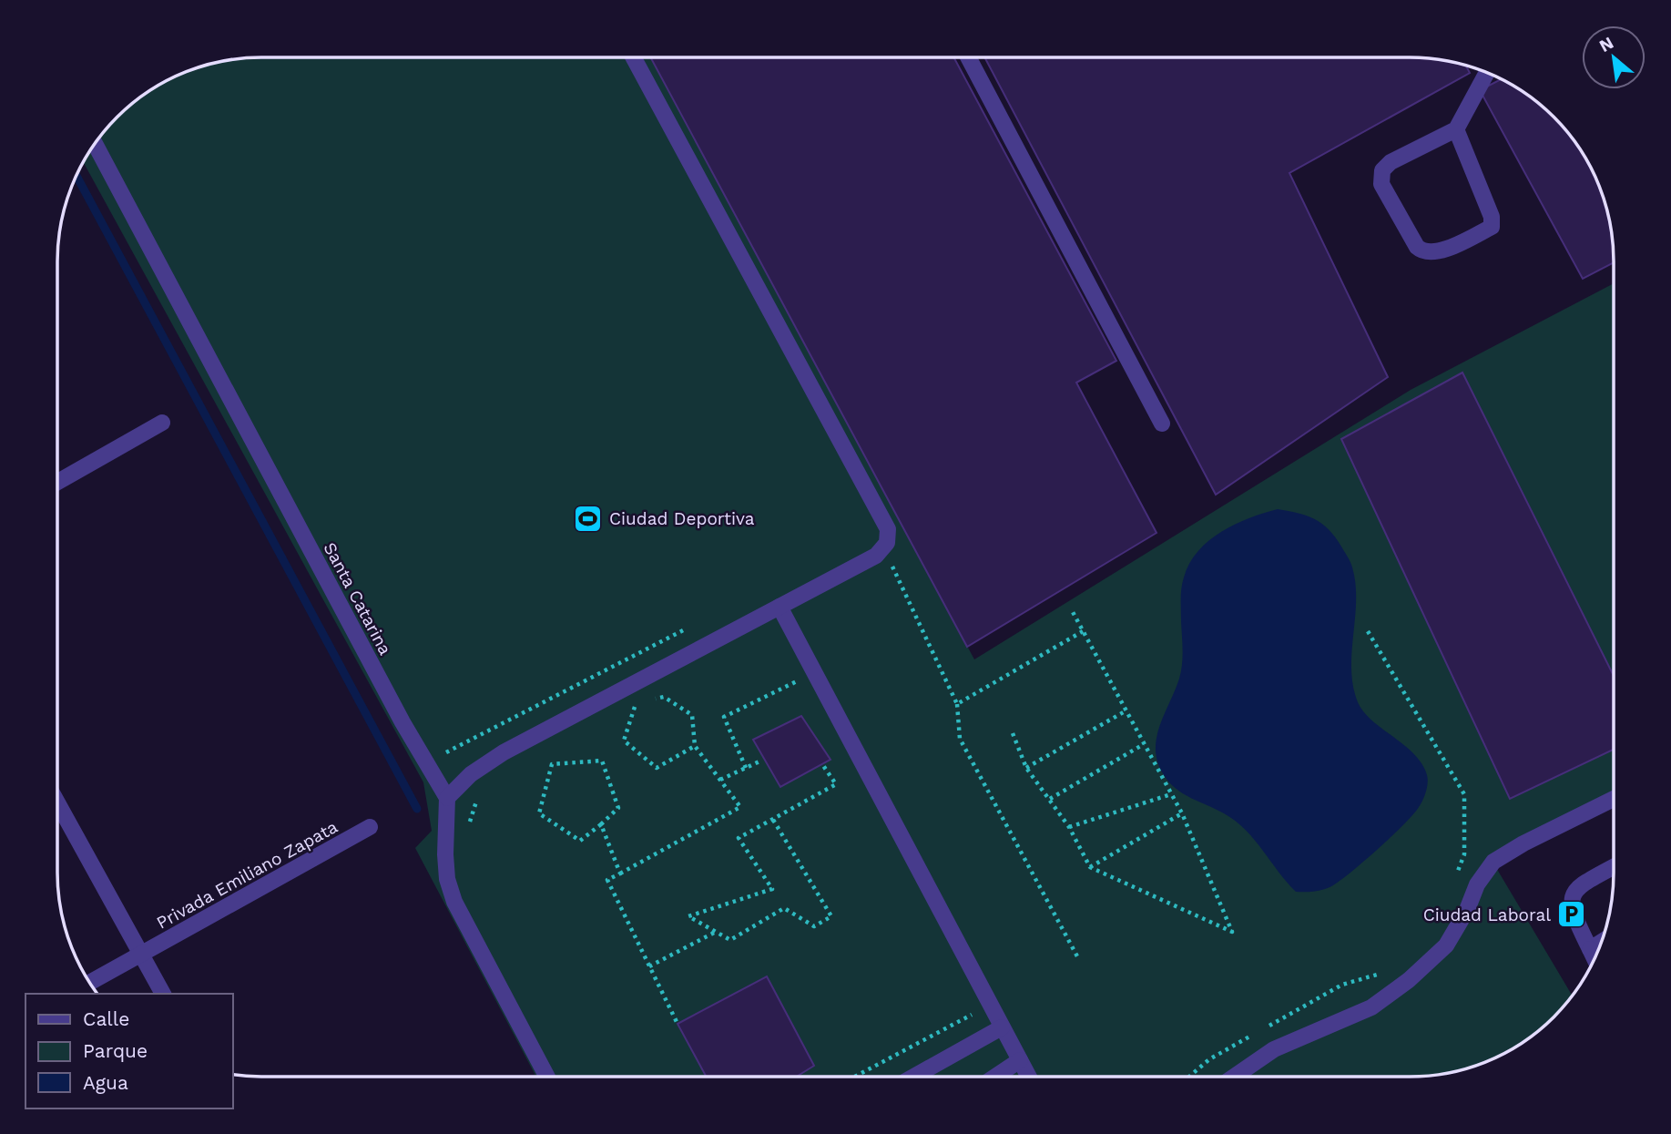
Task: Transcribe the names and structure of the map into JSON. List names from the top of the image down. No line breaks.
{"streets":{"street":["Santa Catarina","Privada Emiliano Zapata"]},"places":{"sports":["Ciudad Deportiva"],"parking":["Ciudad Laboral"]},"legend":["Calle","Parque","Agua"],"north":"top left"}
